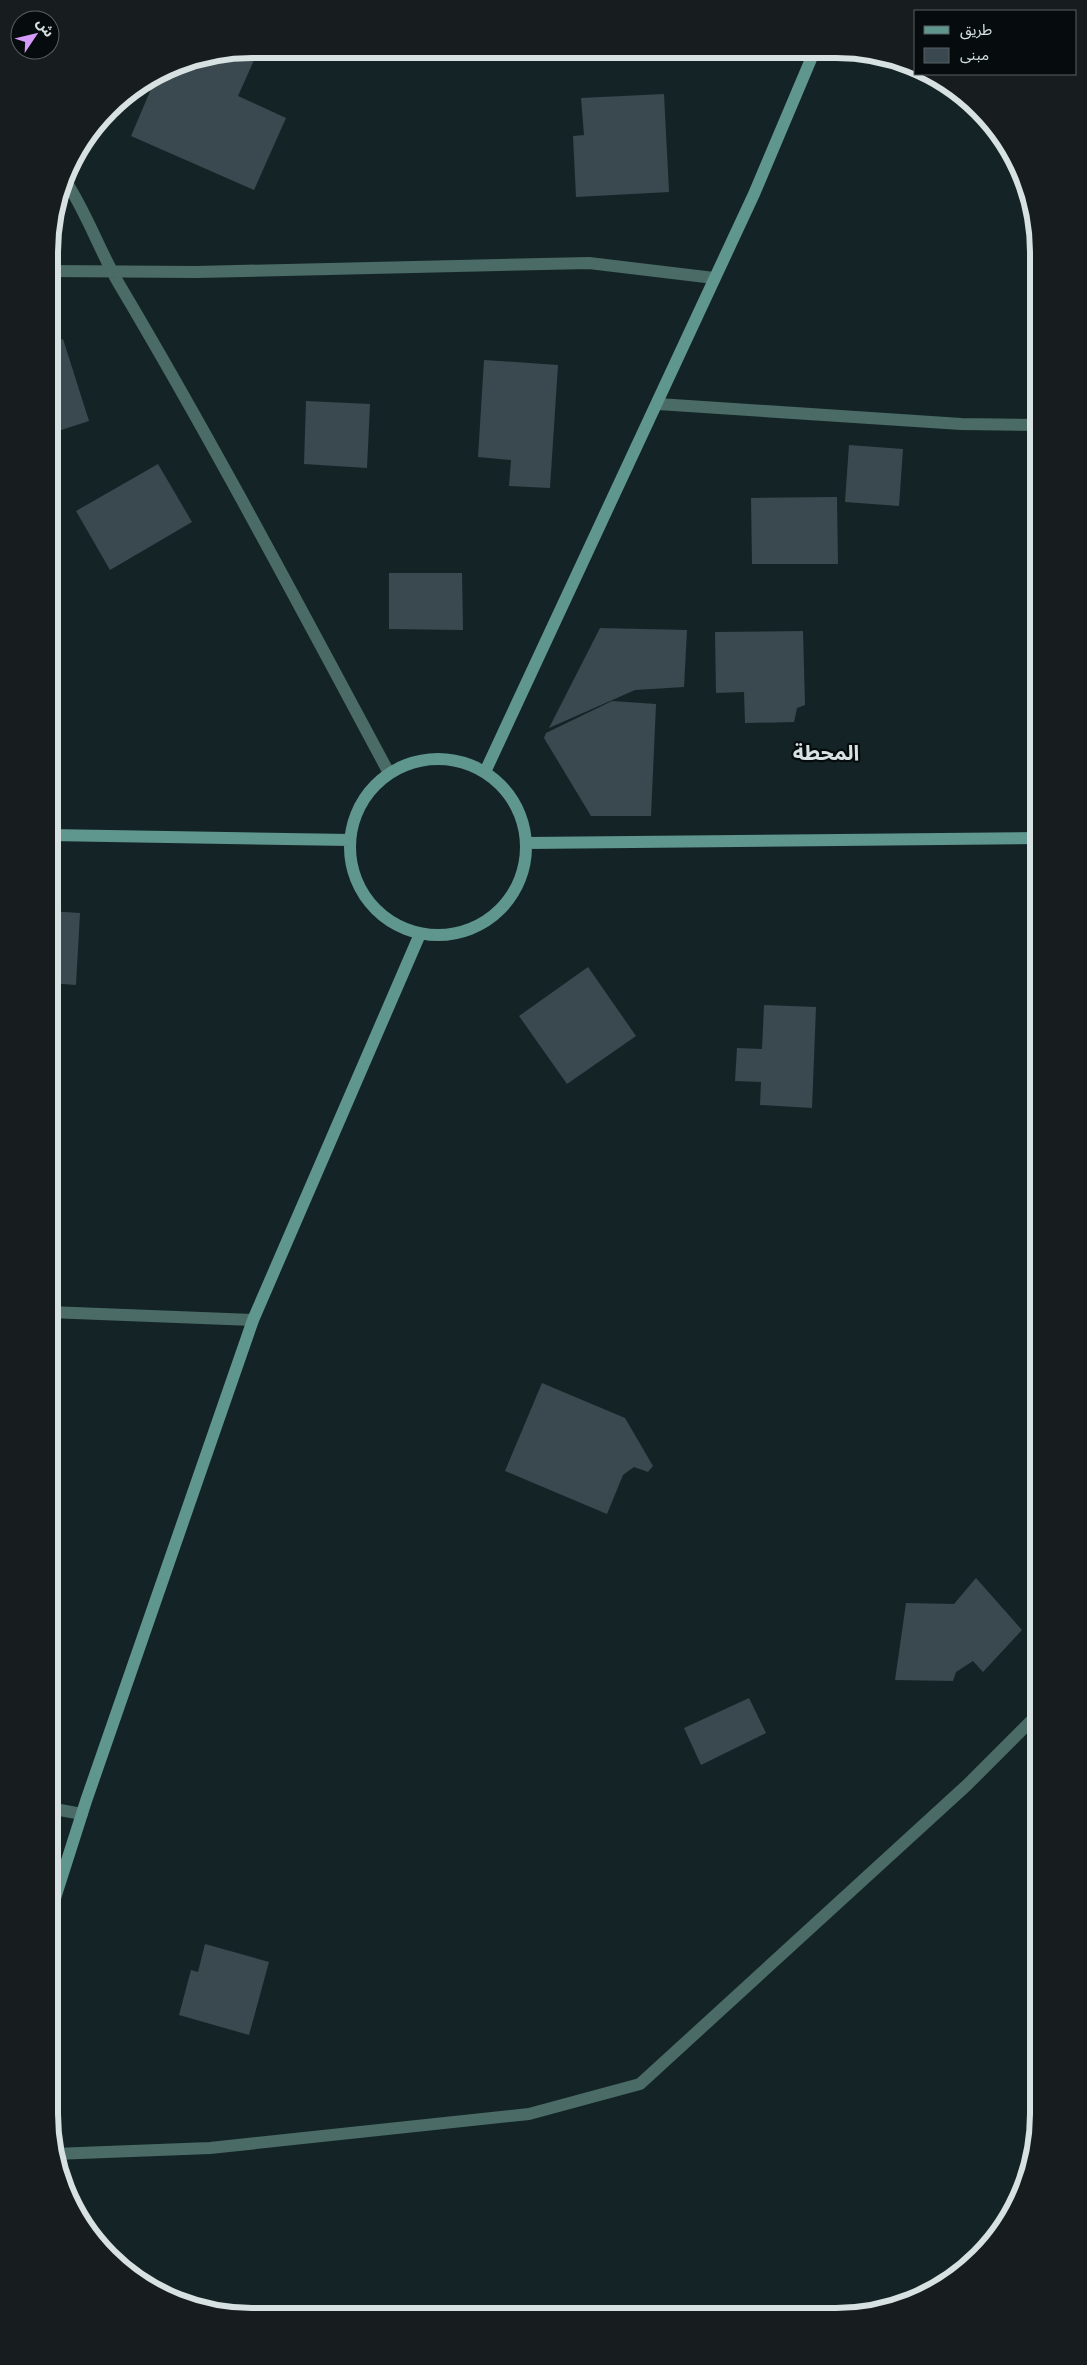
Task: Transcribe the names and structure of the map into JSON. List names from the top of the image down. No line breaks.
{"districts":["المحطة"],"legend":["طريق","مبنى"],"north":"top right"}
